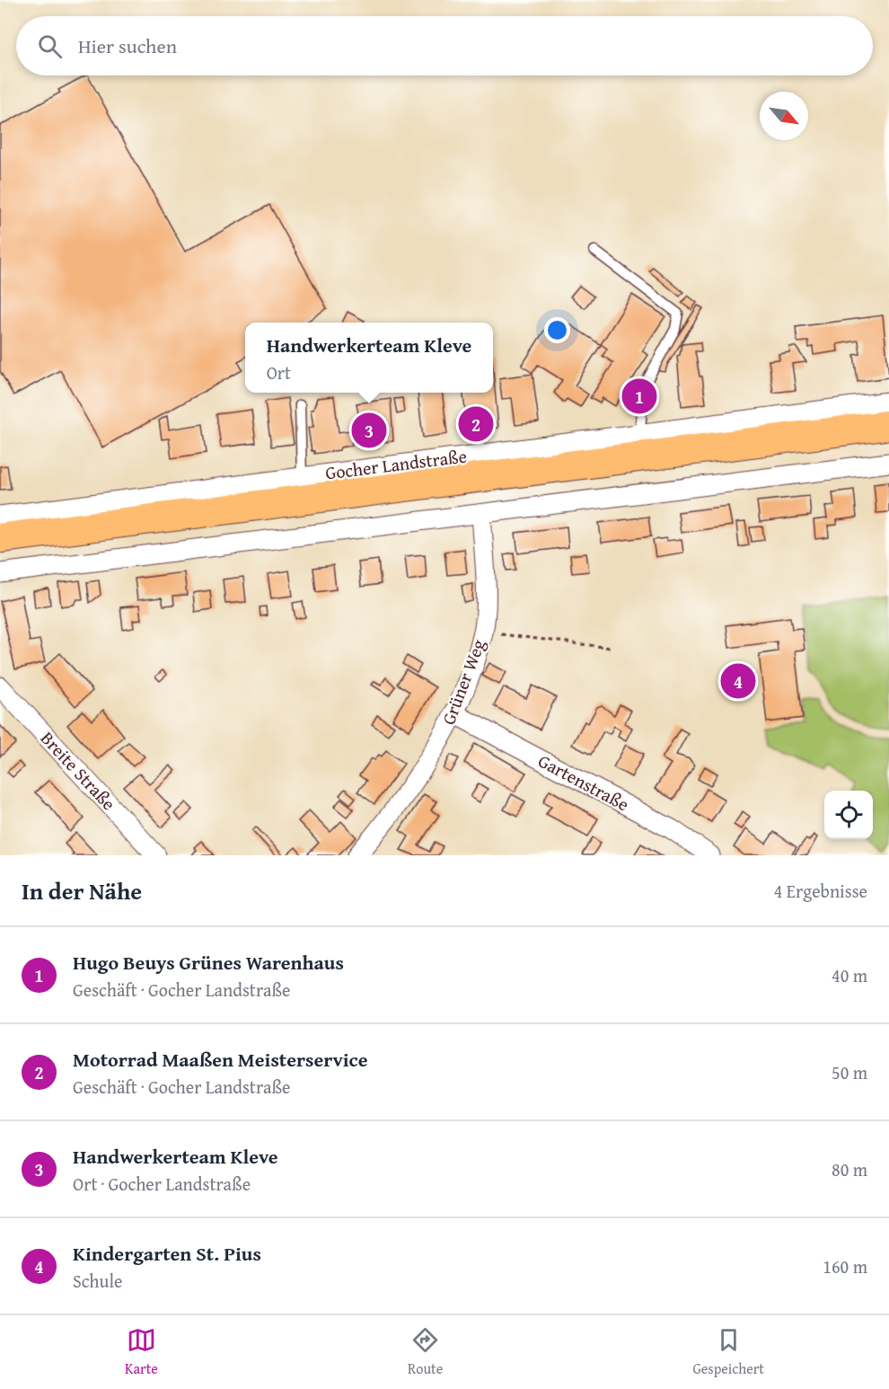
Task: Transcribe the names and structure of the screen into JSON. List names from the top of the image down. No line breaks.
{"streets":{"main road":["Gocher Landstraße"],"street":["Grüner Weg","Breite Straße","Gartenstraße"]},"crossings":[["Grüner Weg","Gartenstraße"]],"north":"bottom right","page":{"search":"Hier suchen","popup":["Handwerkerteam Kleve","Ort"],"pins":["1","2","3","4"],"heading":["In der Nähe","4 Ergebnisse"],"list":[{"mark":"1","name":"Hugo Beuys Grünes Warenhaus","note":"Geschäft · Gocher Landstraße","value":"40 m"},{"mark":"2","name":"Motorrad Maaßen Meisterservice","note":"Geschäft · Gocher Landstraße","value":"50 m"},{"mark":"3","name":"Handwerkerteam Kleve","note":"Ort · Gocher Landstraße","value":"80 m"},{"mark":"4","name":"Kindergarten St. Pius","note":"Schule","value":"160 m"}],"nav":["Karte","Route","Gespeichert"]}}
